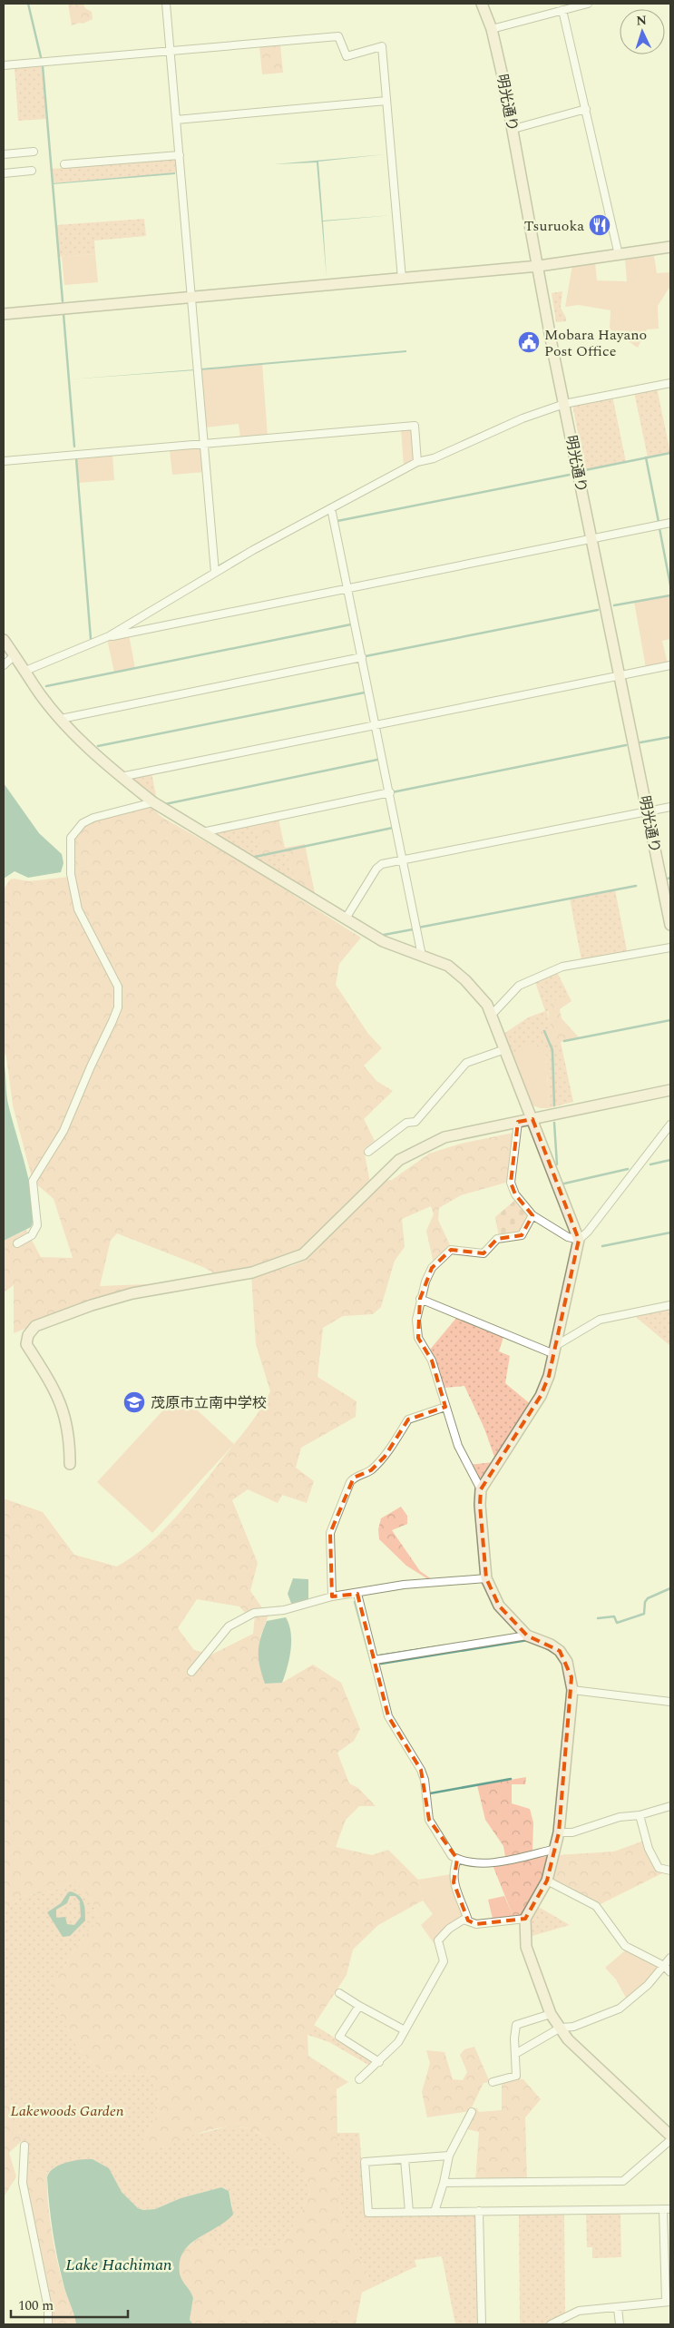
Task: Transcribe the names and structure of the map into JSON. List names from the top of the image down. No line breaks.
{"streets":{"street":["明光通り"]},"water":["Lake Hachiman"],"parks":["Lakewoods Garden"],"places":{"restaurant":["Tsuruoka"],"public building":["Mobara Hayano Post Office"],"school or university":["茂原市立南中学校"]},"scale_bar":"100 m","north":"top"}
